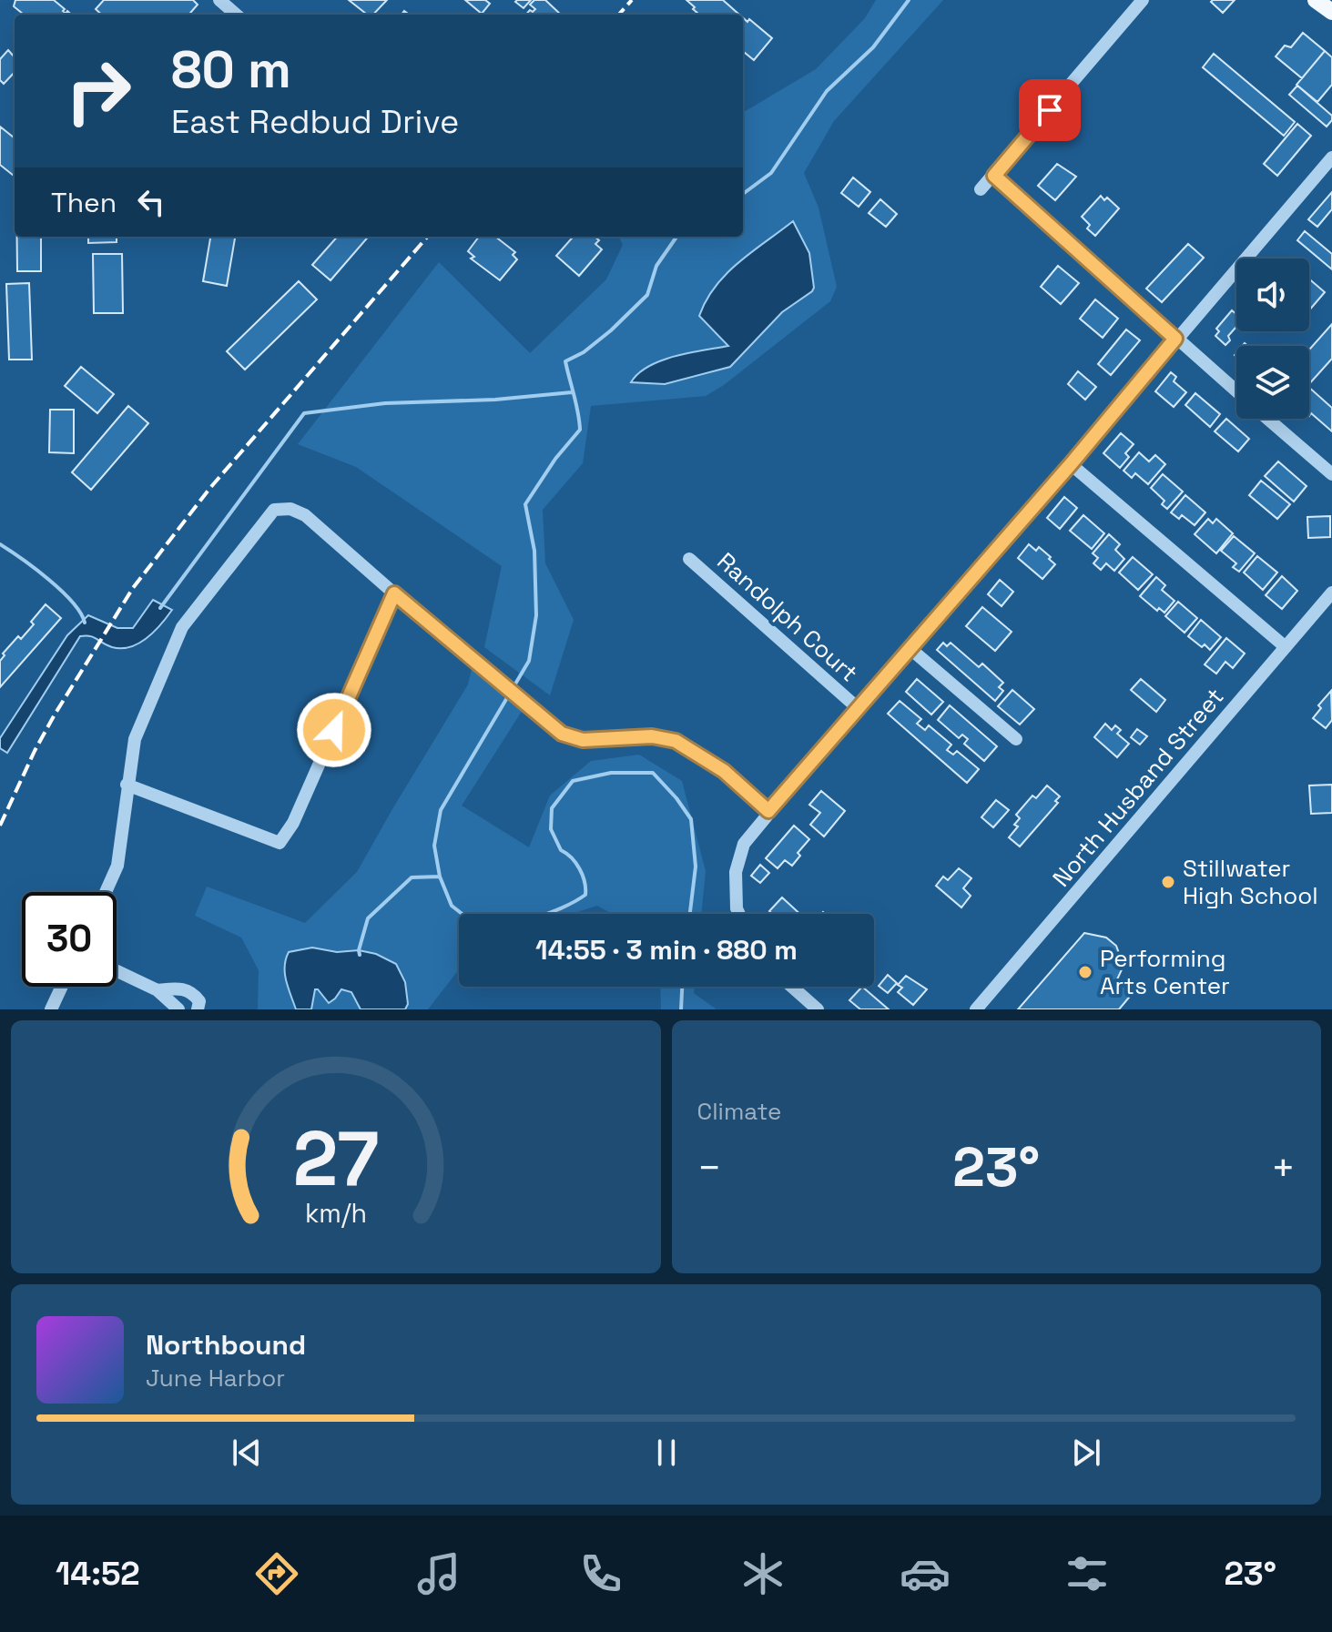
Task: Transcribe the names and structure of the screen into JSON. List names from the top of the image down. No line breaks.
{"streets":{"street":["Randolph Court","North Husband Street"]},"places":["Stillwater High School","Performing Arts Center"],"page":{"turn":["80 m","East Redbud Drive"],"then":"Then","limit":"30","trip":"14:55 · 3 min · 880 m","tile":"Climate","heat":["−","23°","+"],"song":["Northbound","June Harbor"],"tabs":["14:52","23°"],"gauge":["27","km/h"]}}
